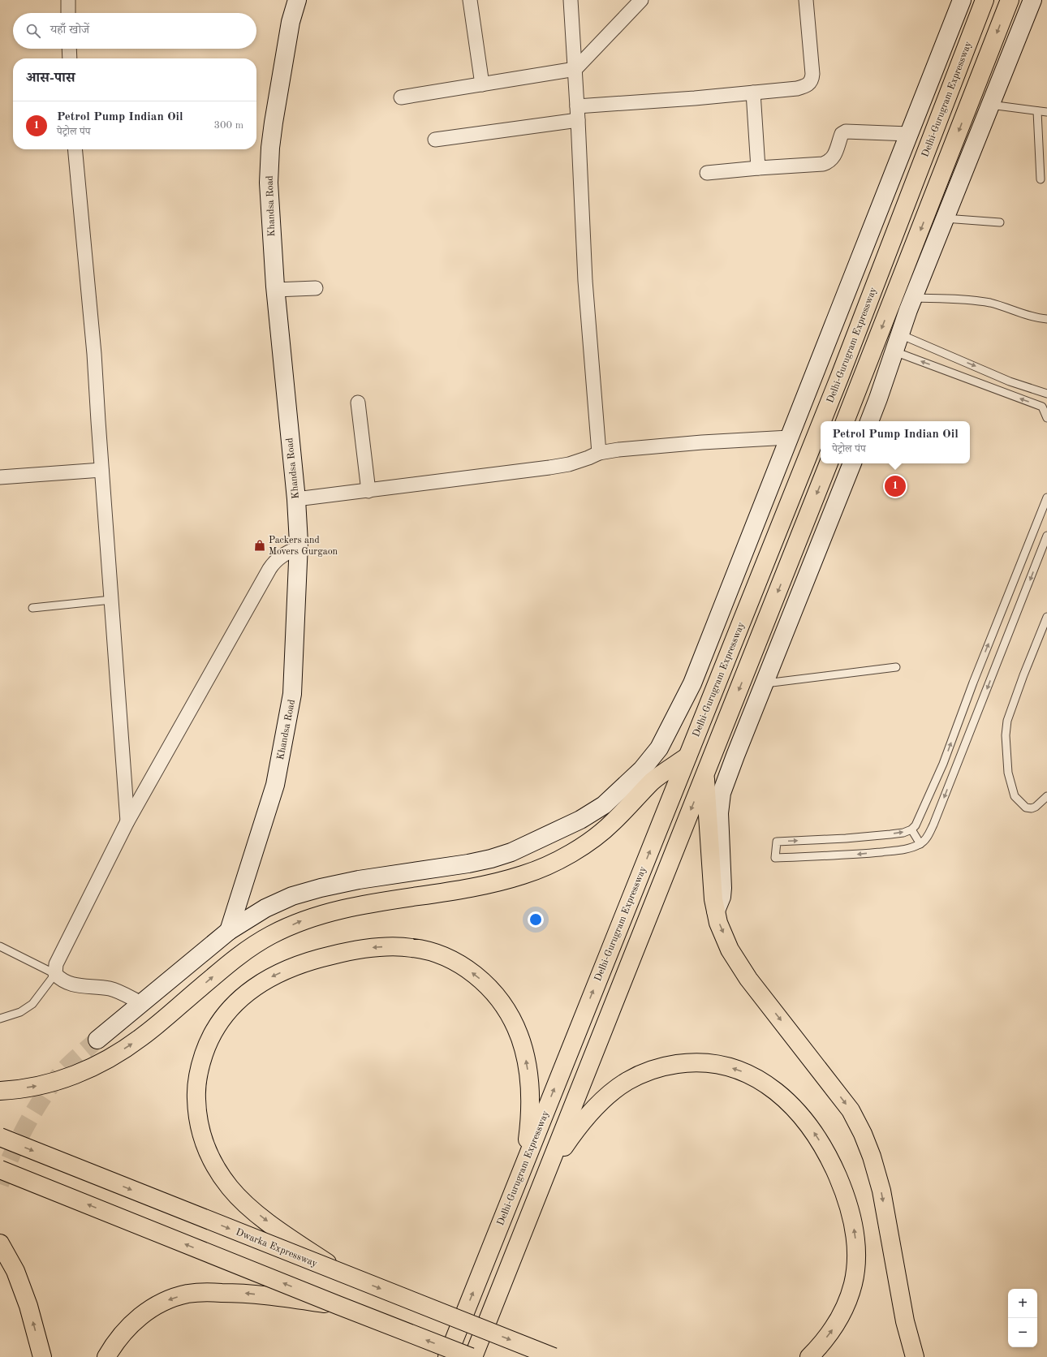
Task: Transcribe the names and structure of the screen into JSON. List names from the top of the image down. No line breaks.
{"streets":{"highway":["Delhi-Gurugram Expressway","Dwarka Expressway"],"main road":["Khandsa Road"]},"places":{"shop":["Packers and Movers Gurgaon"]},"page":{"search":"यहाँ खोजें","heading":"आस-पास","list":[{"mark":"1","name":"Petrol Pump Indian Oil","note":"पेट्रोल पंप","value":"300 m"}],"popup":["Petrol Pump Indian Oil","पेट्रोल पंप"],"pins":"1","map_buttons":["+","−"]}}
